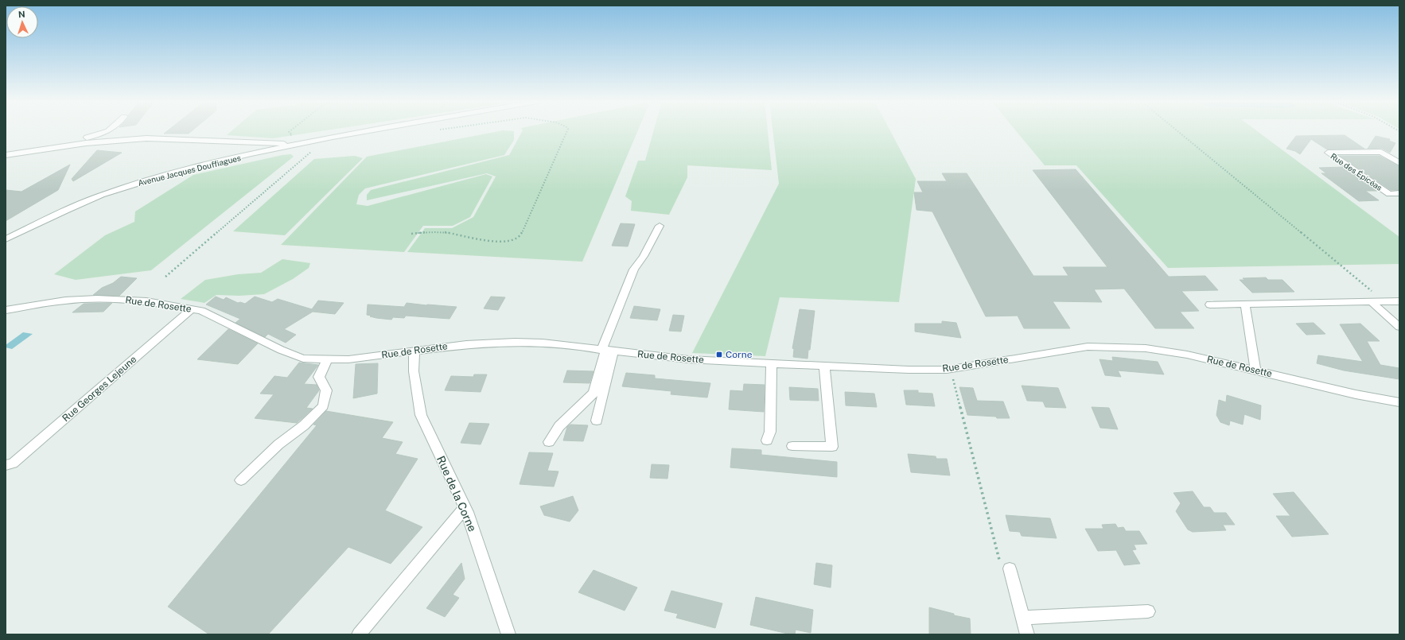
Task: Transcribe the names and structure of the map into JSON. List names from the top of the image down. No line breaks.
{"streets":{"street":["Avenue Jacques Douffiagues","Rue des Épicéas","Rue de Rosette","Rue Georges Lejeune","Rue de la Corne"]},"crossings":[["Rue de Rosette","Rue Georges Lejeune"],["Rue de Rosette","Rue de la Corne"]],"places":{"transit":["Corne"]},"north":"top"}
